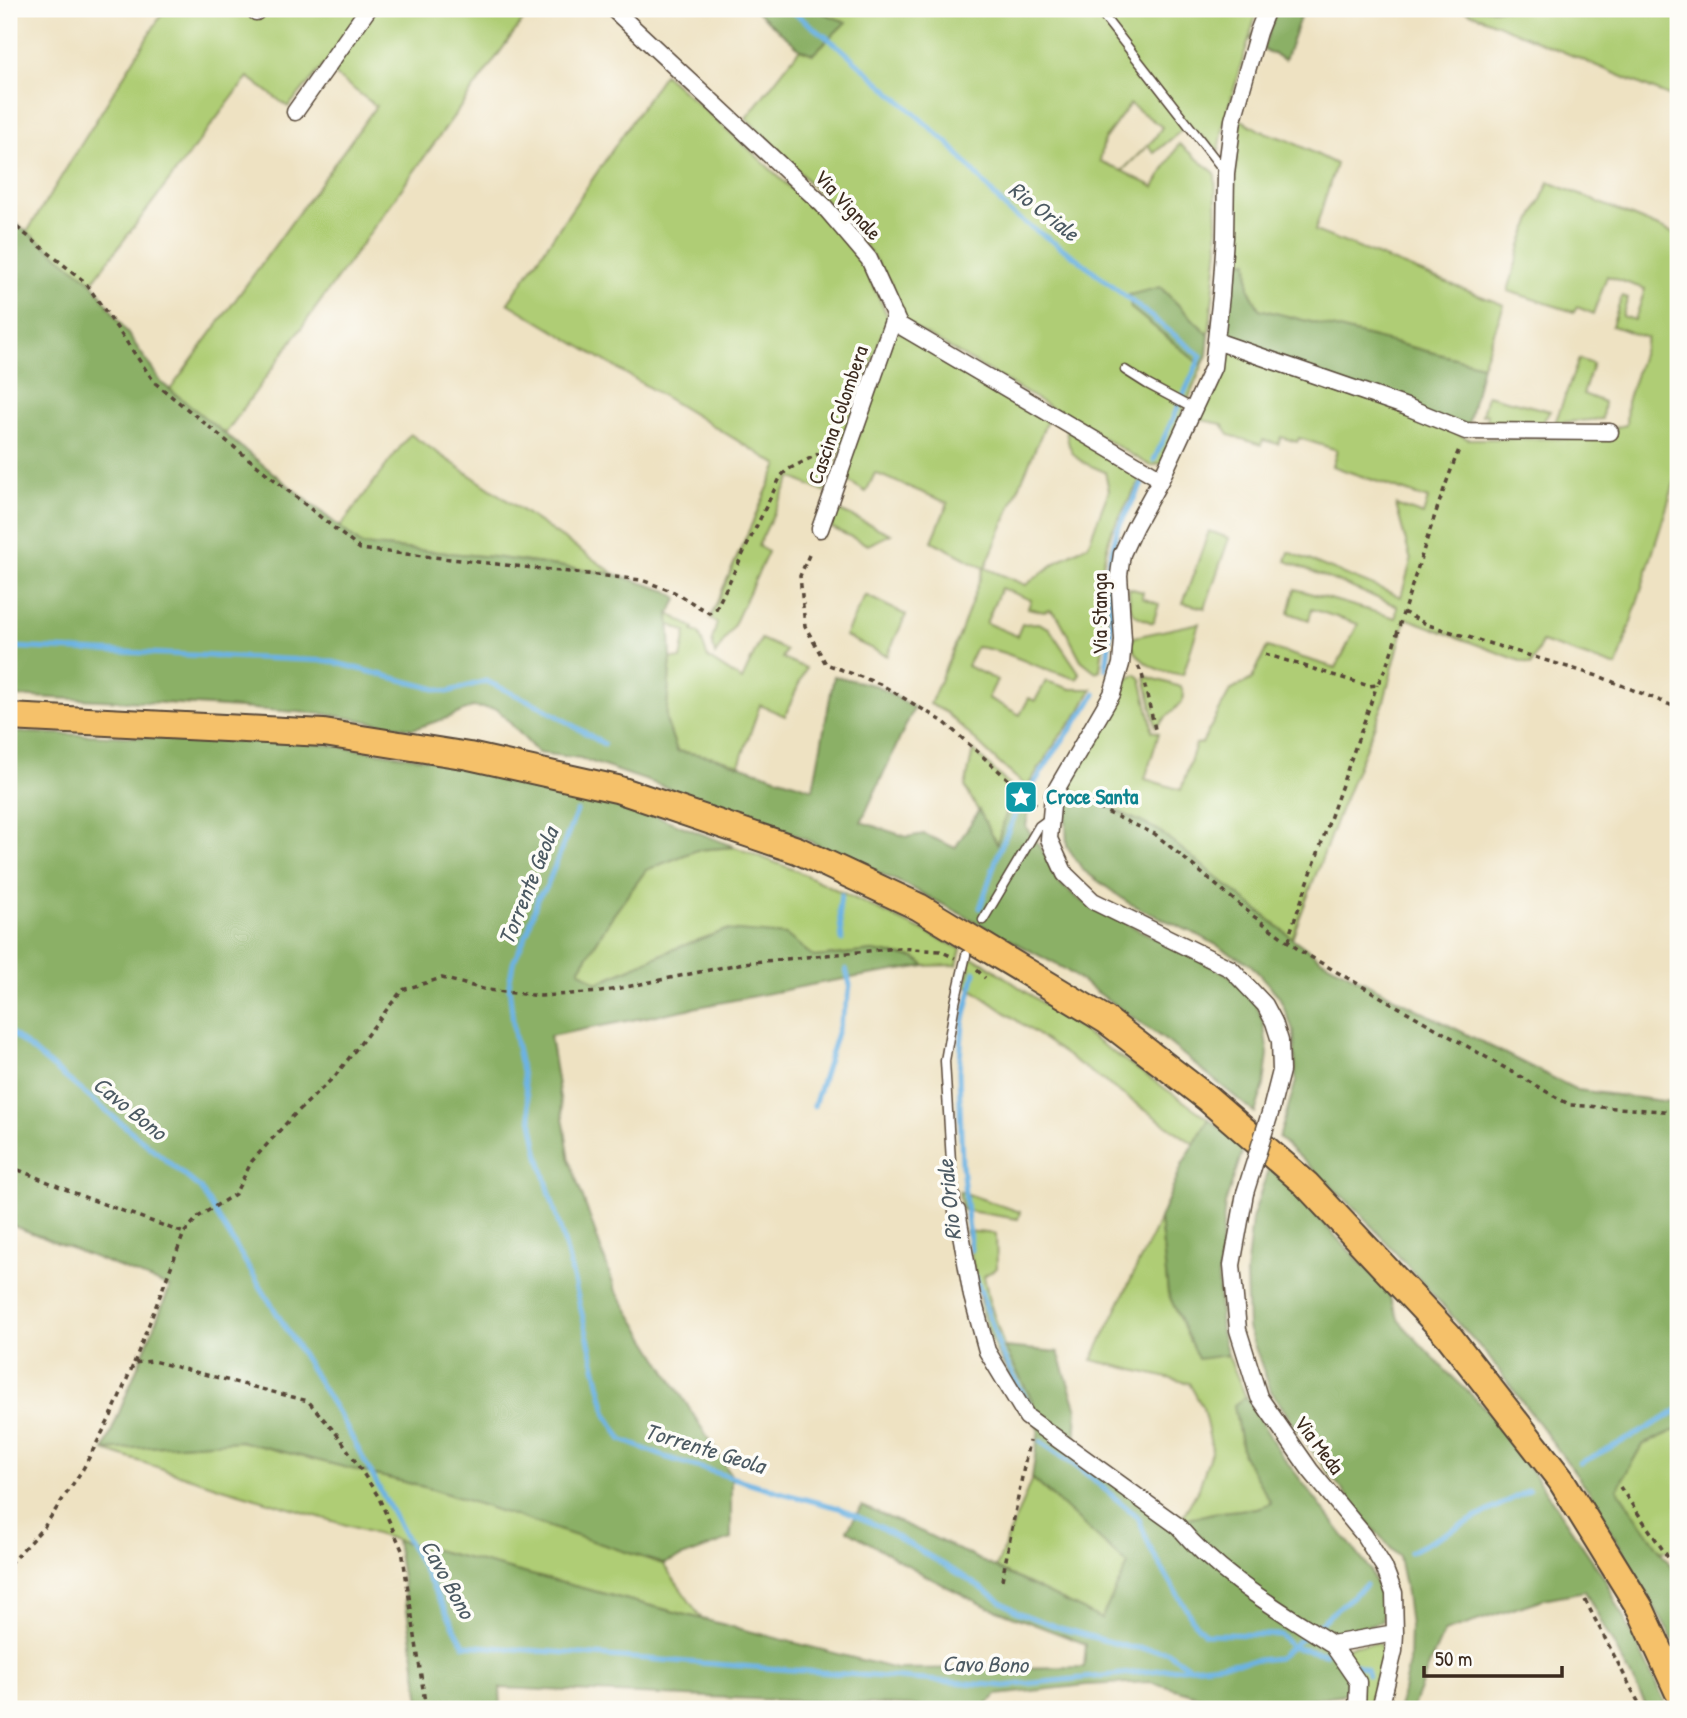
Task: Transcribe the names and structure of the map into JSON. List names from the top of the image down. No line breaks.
{"streets":{"street":["Via Vignale","Cascina Colombera","Via Stanga","Via Meda"]},"crossings":[["Via Vignale","Cascina Colombera"],["Via Vignale","Via Stanga"],["Via Stanga","Via Meda"]],"water":["Rio Oriale","Torrente Geola","Cavo Bono"],"places":{"place":["Croce Santa"]},"scale_bar":"50 m"}
